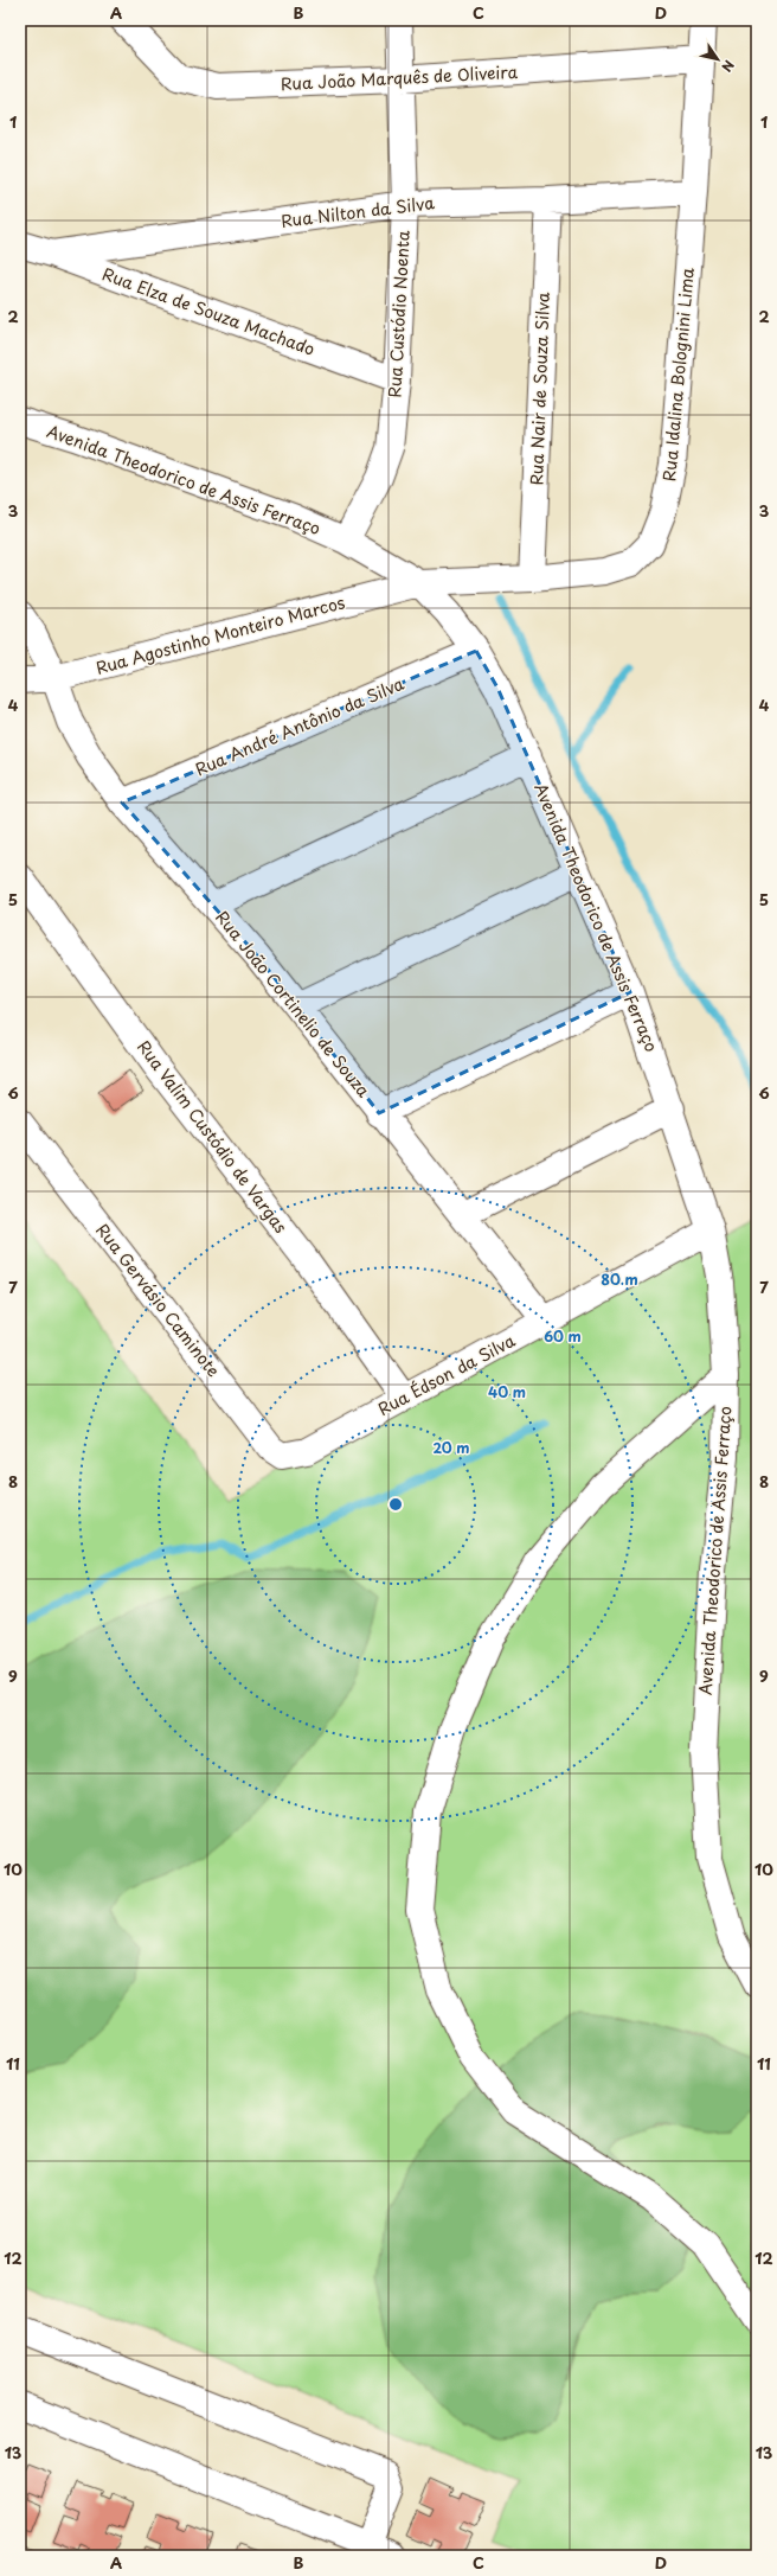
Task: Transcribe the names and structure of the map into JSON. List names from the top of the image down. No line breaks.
{"streets":{"street":["Rua João Marquês de Oliveira","Rua Nilton da Silva","Rua Elza de Souza Machado","Rua Custódio Noenta","Rua Idalina Bolognini Lima","Rua Nair de Souza Silva","Avenida Theodorico de Assis Ferraço","Rua Agostinho Monteiro Marcos","Rua André Antônio da Silva","Rua João Cortinelio de Souza","Rua Valim Custódio de Vargas","Rua Gervásio Caminote","Rua Édson da Silva"]},"crossings":[["Rua João Marquês de Oliveira","Rua Custódio Noenta"],["Rua João Marquês de Oliveira","Rua Idalina Bolognini Lima"],["Rua Nilton da Silva","Rua Elza de Souza Machado"],["Rua Nilton da Silva","Rua Custódio Noenta"],["Rua Nilton da Silva","Rua Idalina Bolognini Lima"],["Rua Nilton da Silva","Rua Nair de Souza Silva"],["Rua Elza de Souza Machado","Rua Custódio Noenta"],["Rua Custódio Noenta","Avenida Theodorico de Assis Ferraço"],["Rua Idalina Bolognini Lima","Rua Nair de Souza Silva"],["Rua Idalina Bolognini Lima","Avenida Theodorico de Assis Ferraço"],["Rua Idalina Bolognini Lima","Rua Agostinho Monteiro Marcos"],["Avenida Theodorico de Assis Ferraço","Rua Agostinho Monteiro Marcos"],["Avenida Theodorico de Assis Ferraço","Rua André Antônio da Silva"],["Avenida Theodorico de Assis Ferraço","Rua Édson da Silva"],["Rua Agostinho Monteiro Marcos","Rua João Cortinelio de Souza"],["Rua André Antônio da Silva","Rua João Cortinelio de Souza"],["Rua João Cortinelio de Souza","Rua Édson da Silva"],["Rua Valim Custódio de Vargas","Rua Édson da Silva"],["Rua Gervásio Caminote","Rua Édson da Silva"]],"north":"bottom right","grid":{"columns":["A","B","C","D"],"rows":["1","2","3","4","5","6","7","8","9","10","11","12","13"]},"rings":["80 m","60 m","40 m","20 m"]}
